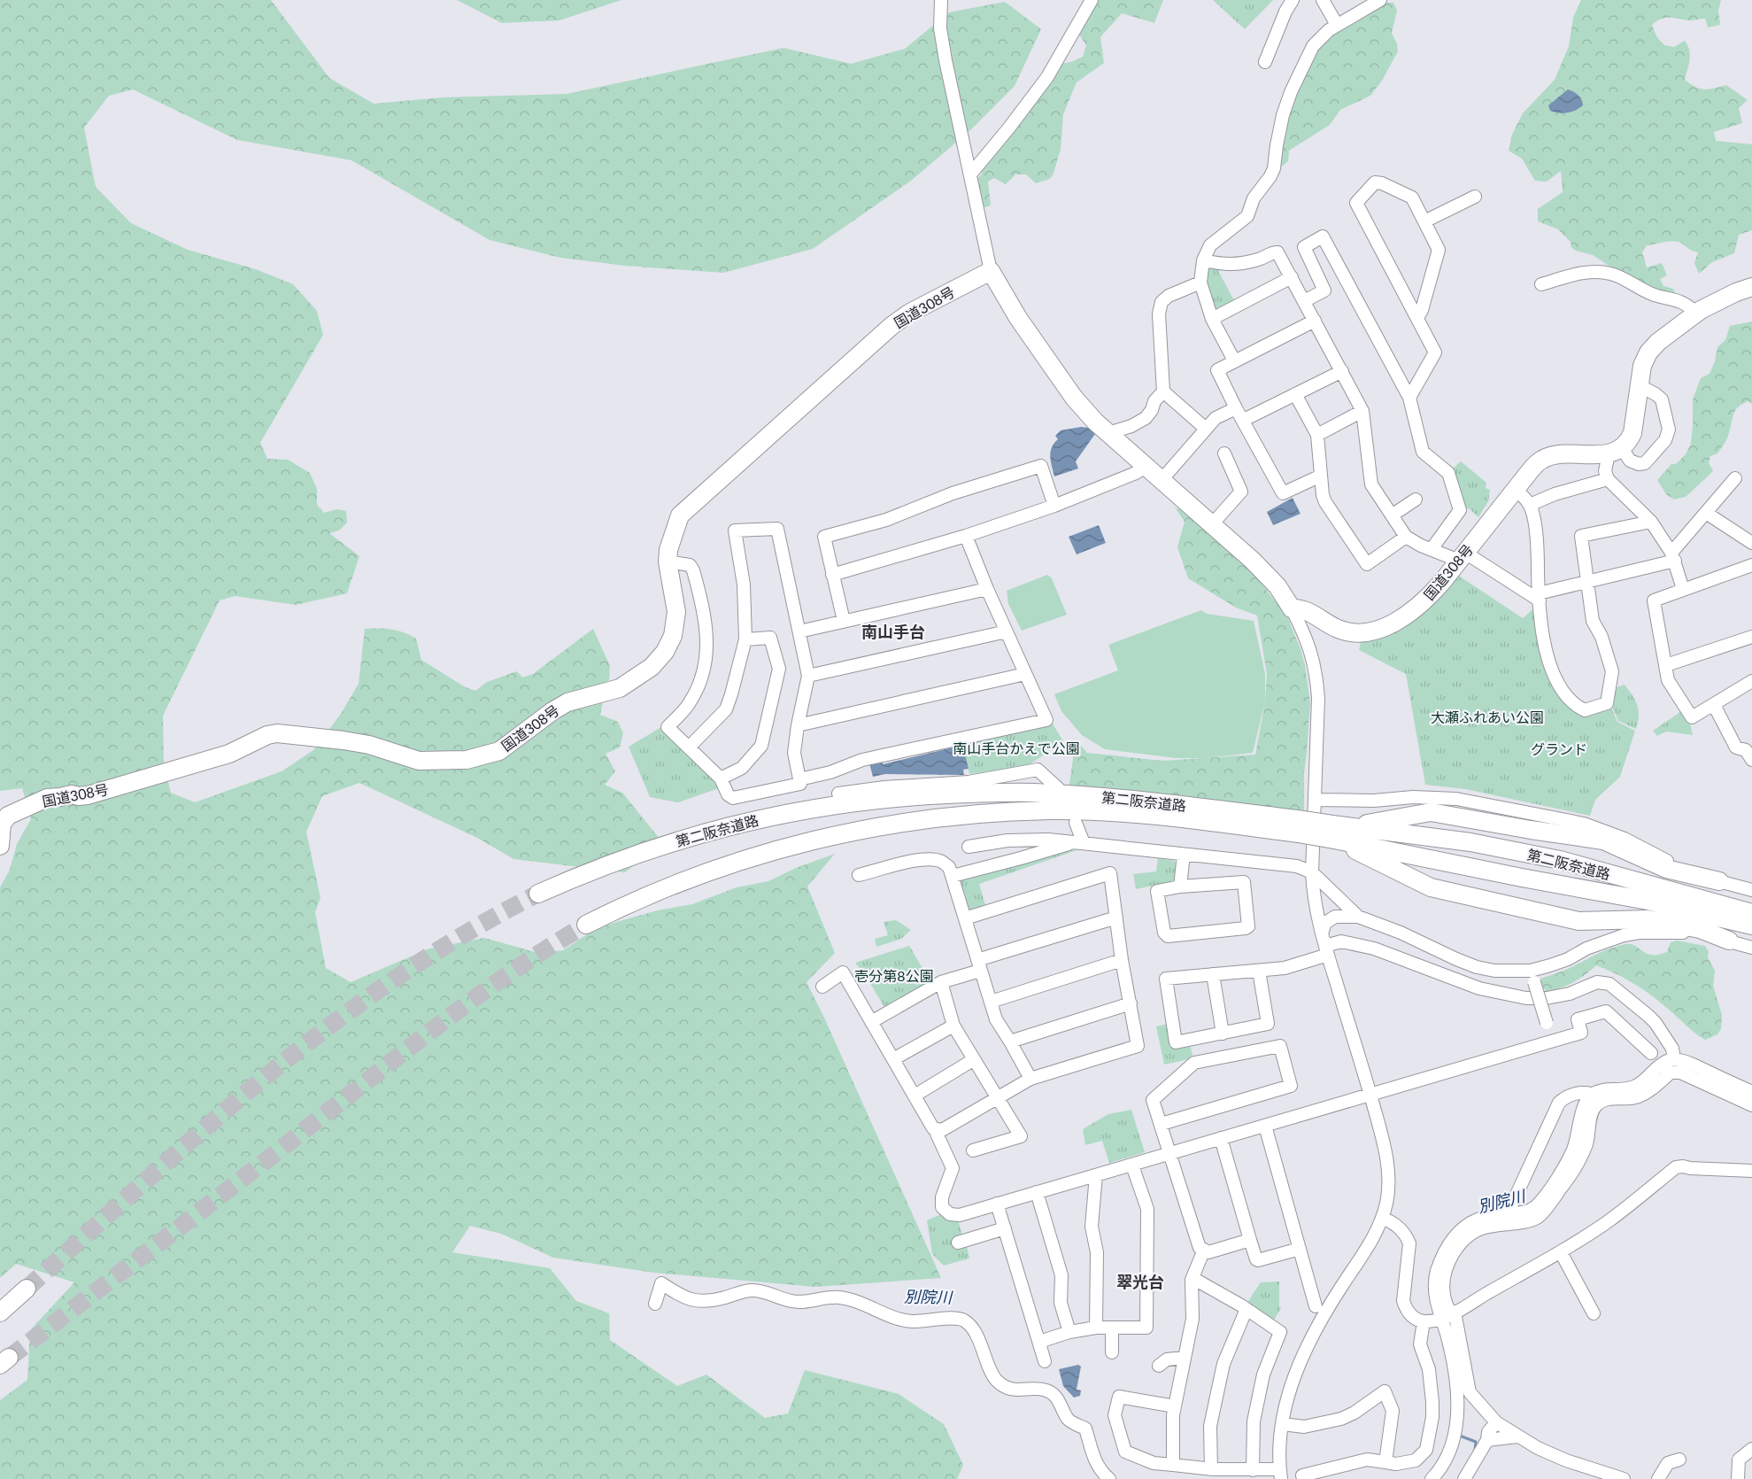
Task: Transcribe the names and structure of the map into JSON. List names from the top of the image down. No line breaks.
{"streets":{"highway":["国道308号","第二阪奈道路"]},"districts":["南山手台","翠光台"],"water":["別院川"],"parks":["大瀬ふれあい公園","南山手台かえで公園","グランド","壱分第8公園"]}
